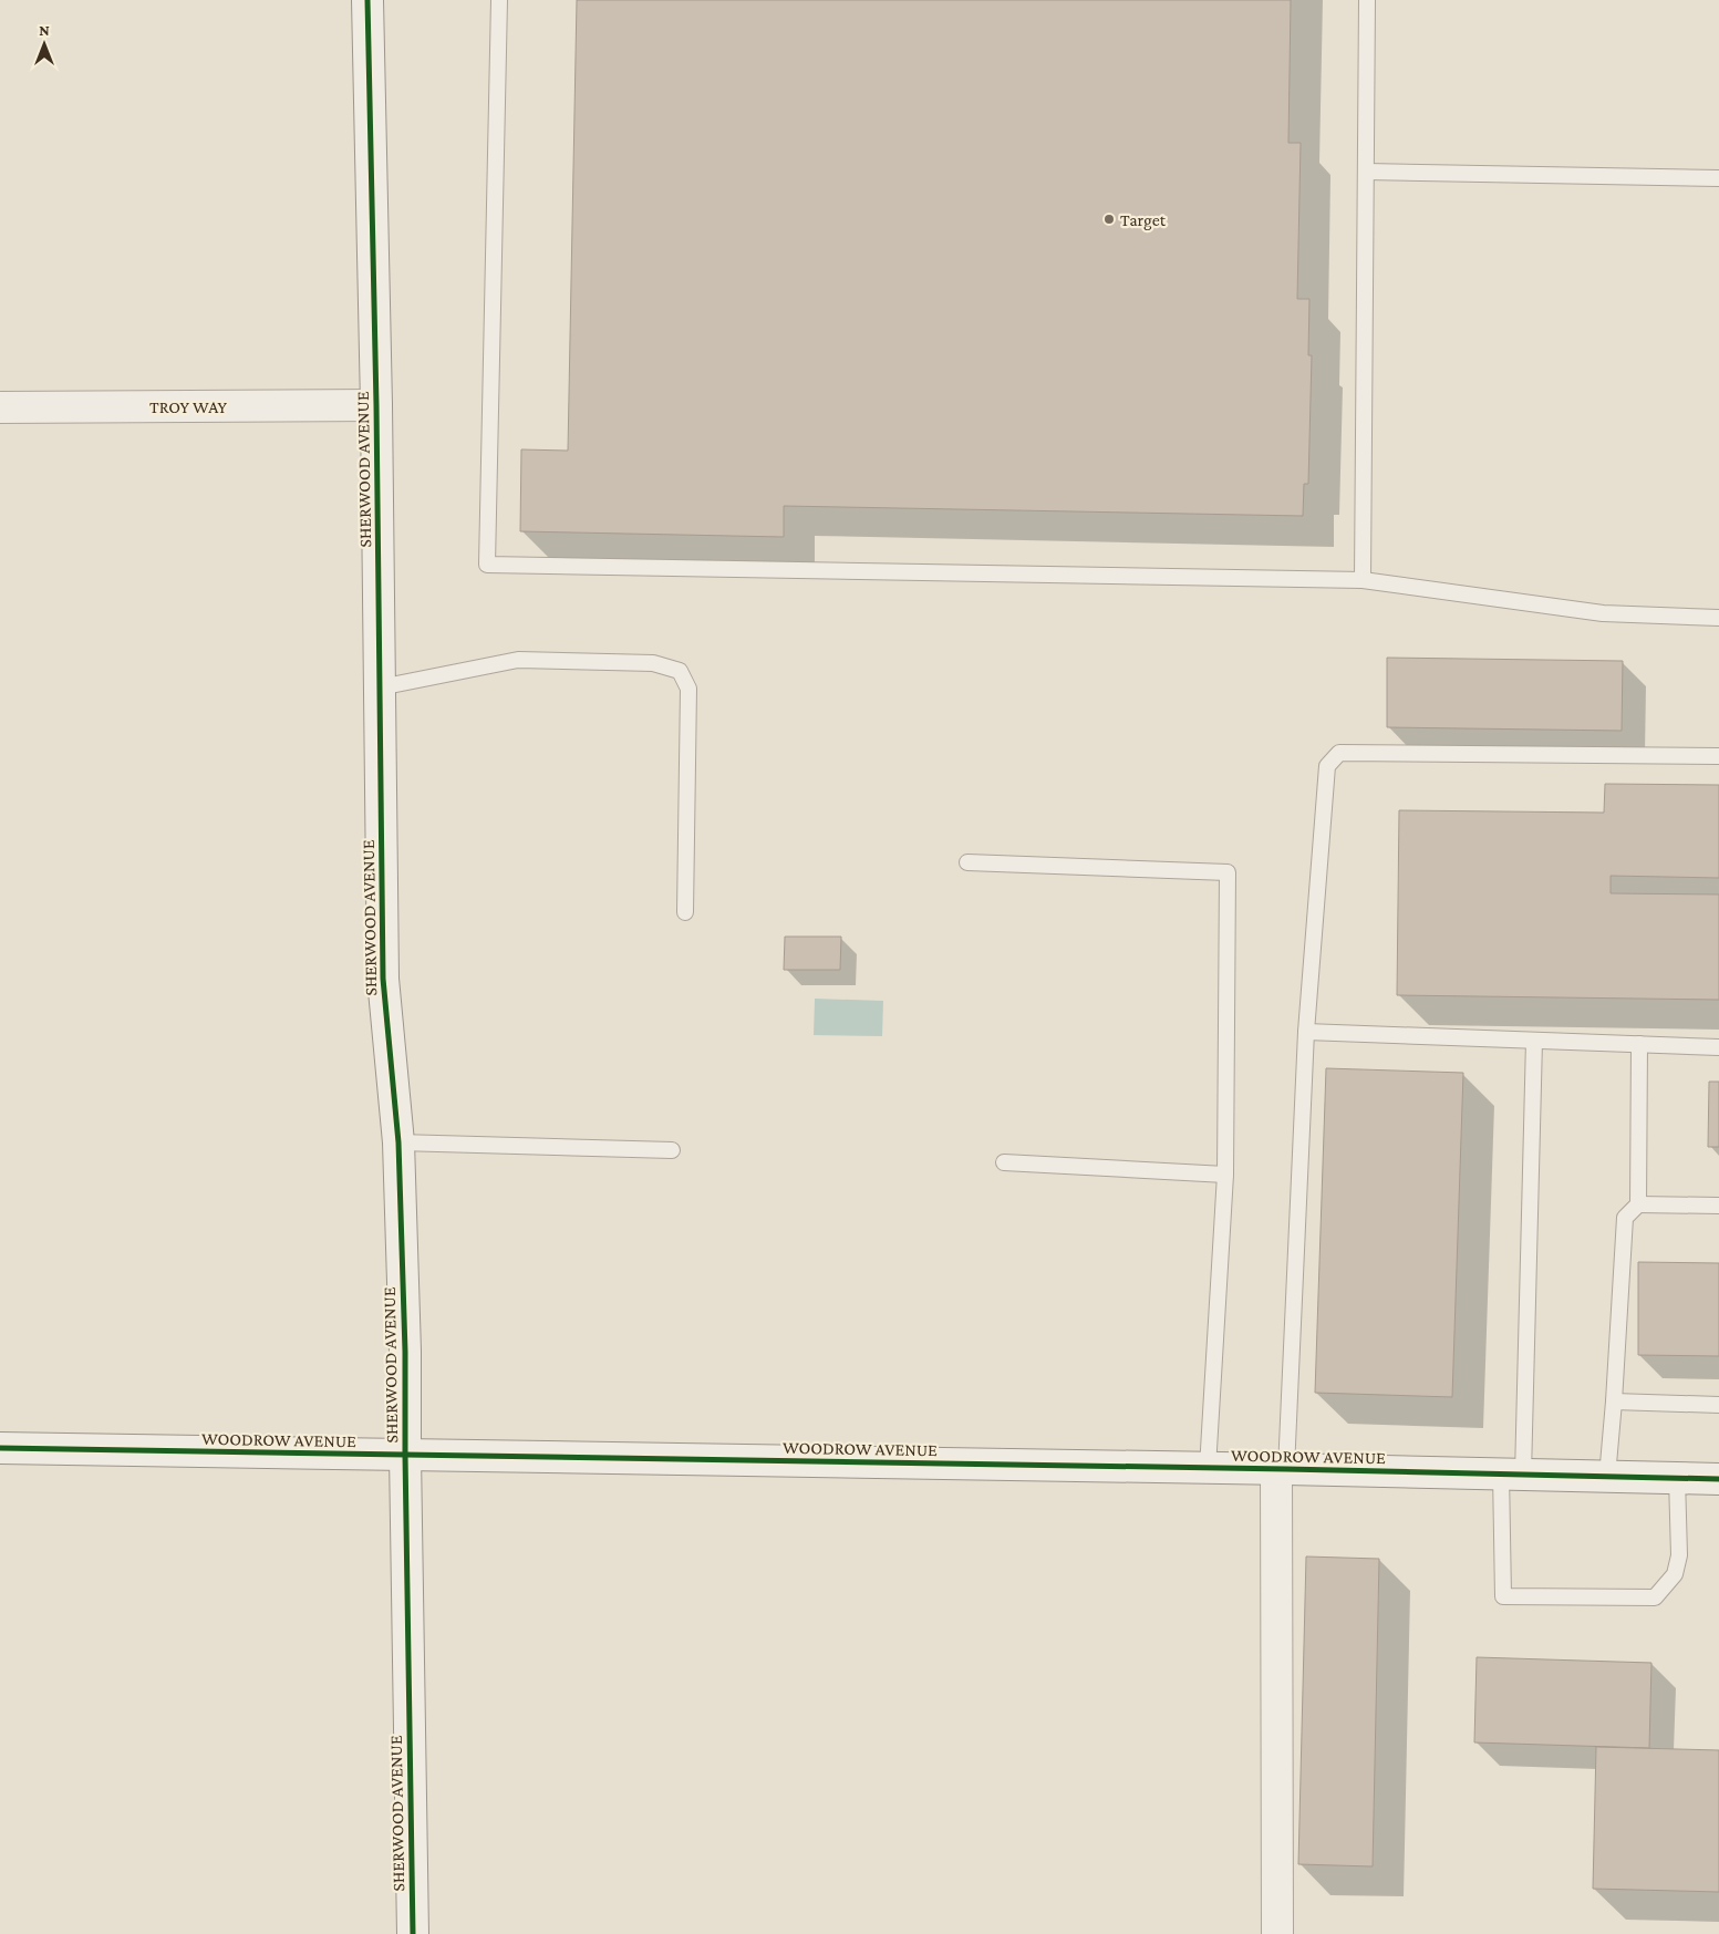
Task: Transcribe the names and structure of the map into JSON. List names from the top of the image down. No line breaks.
{"streets":{"street":["TROY WAY","SHERWOOD AVENUE","WOODROW AVENUE"]},"crossings":[["TROY WAY","SHERWOOD AVENUE"],["SHERWOOD AVENUE","WOODROW AVENUE"]],"places":["Target"],"north":"top"}
